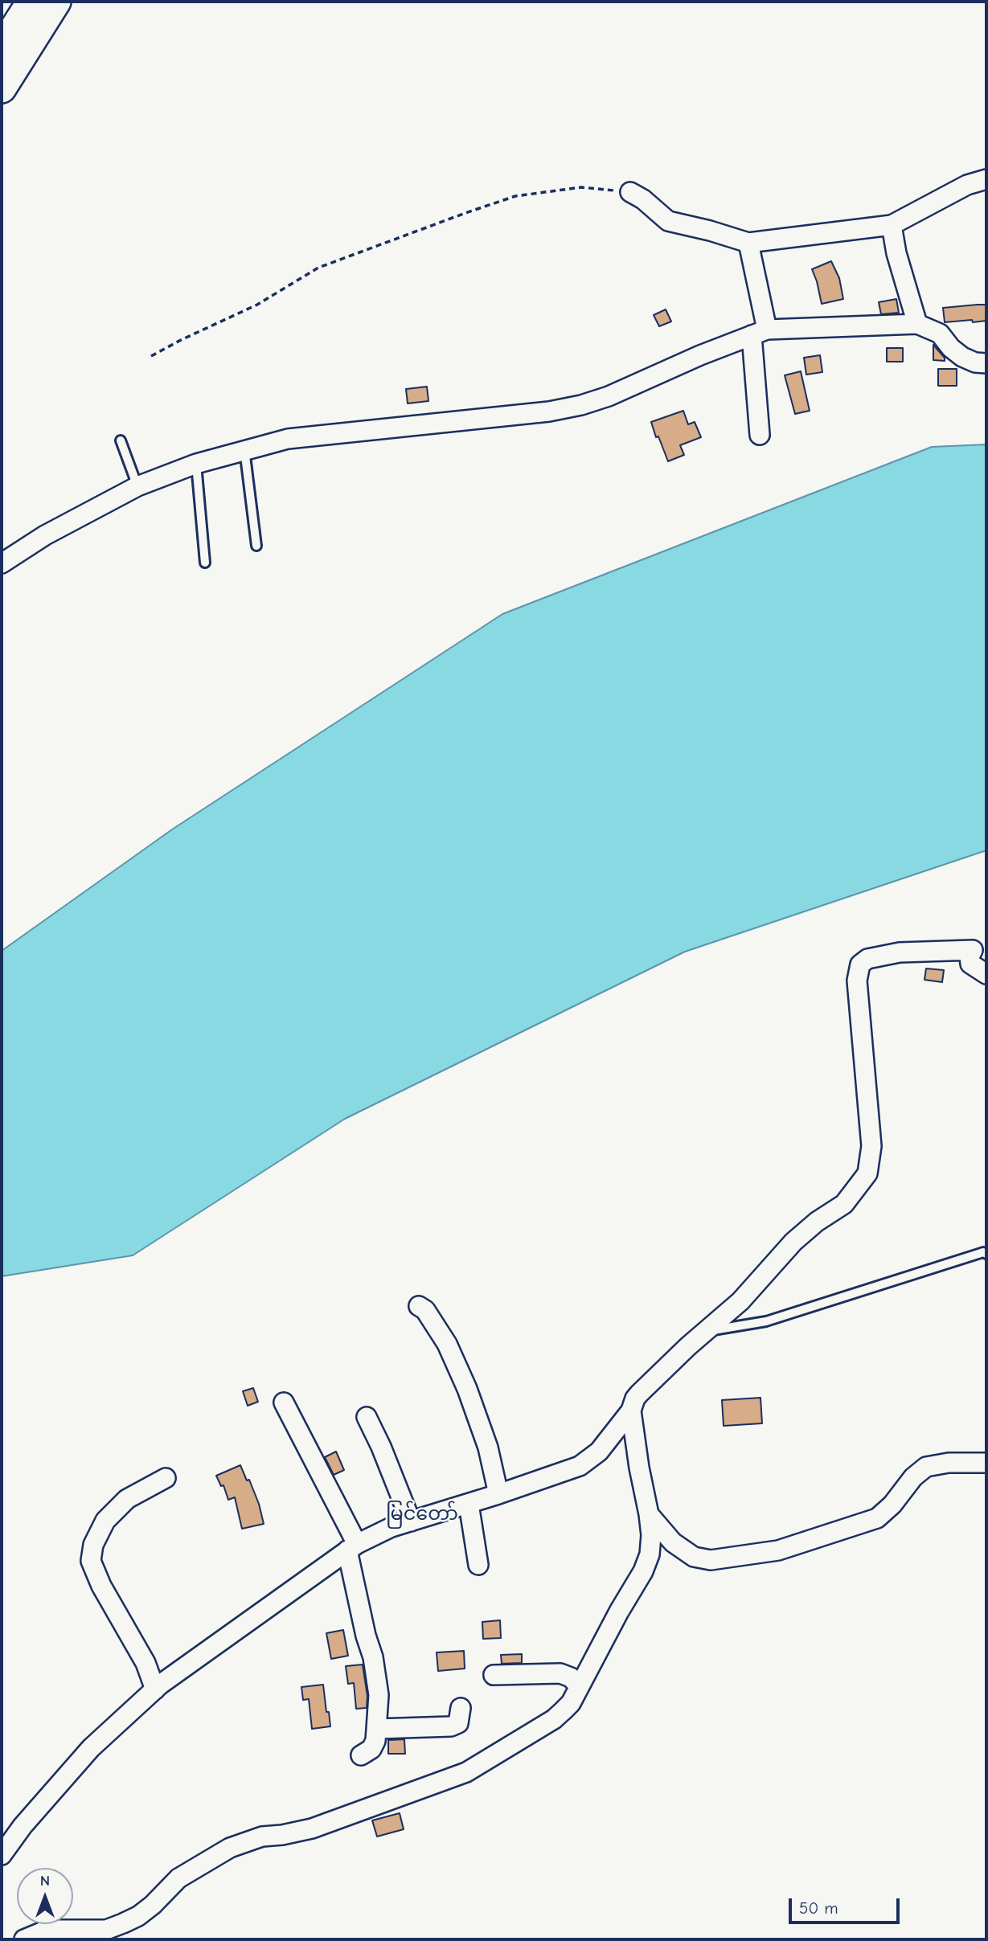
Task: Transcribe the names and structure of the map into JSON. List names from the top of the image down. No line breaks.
{"districts":["မြင်တော်"],"scale_bar":"50 m","north":"top"}
